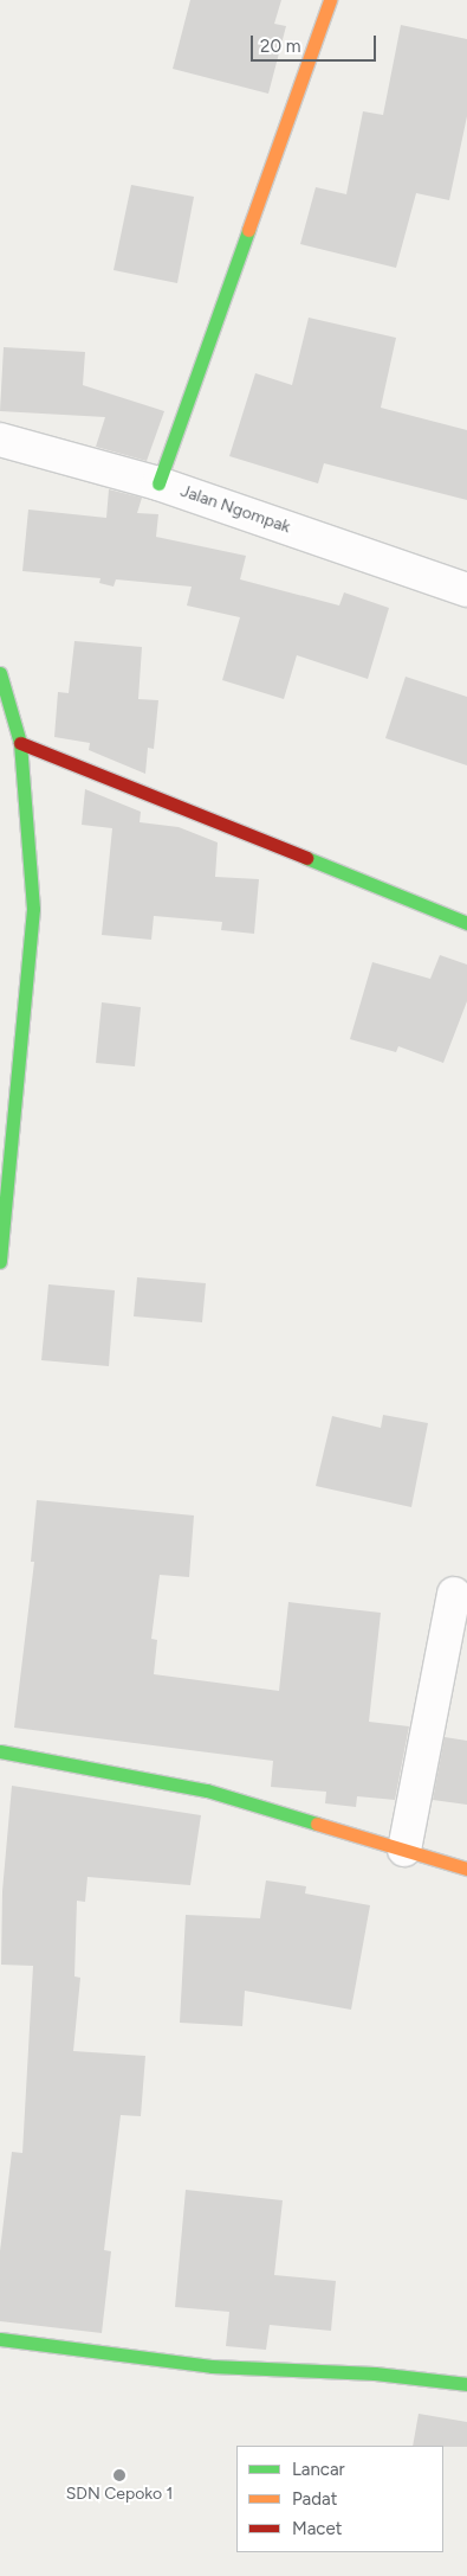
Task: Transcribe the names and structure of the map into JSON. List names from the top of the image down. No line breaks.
{"streets":{"street":["Jalan Ngompak"]},"places":["SDN Cepoko 1"],"legend":["Lancar","Padat","Macet"],"scale_bar":"20 m"}
